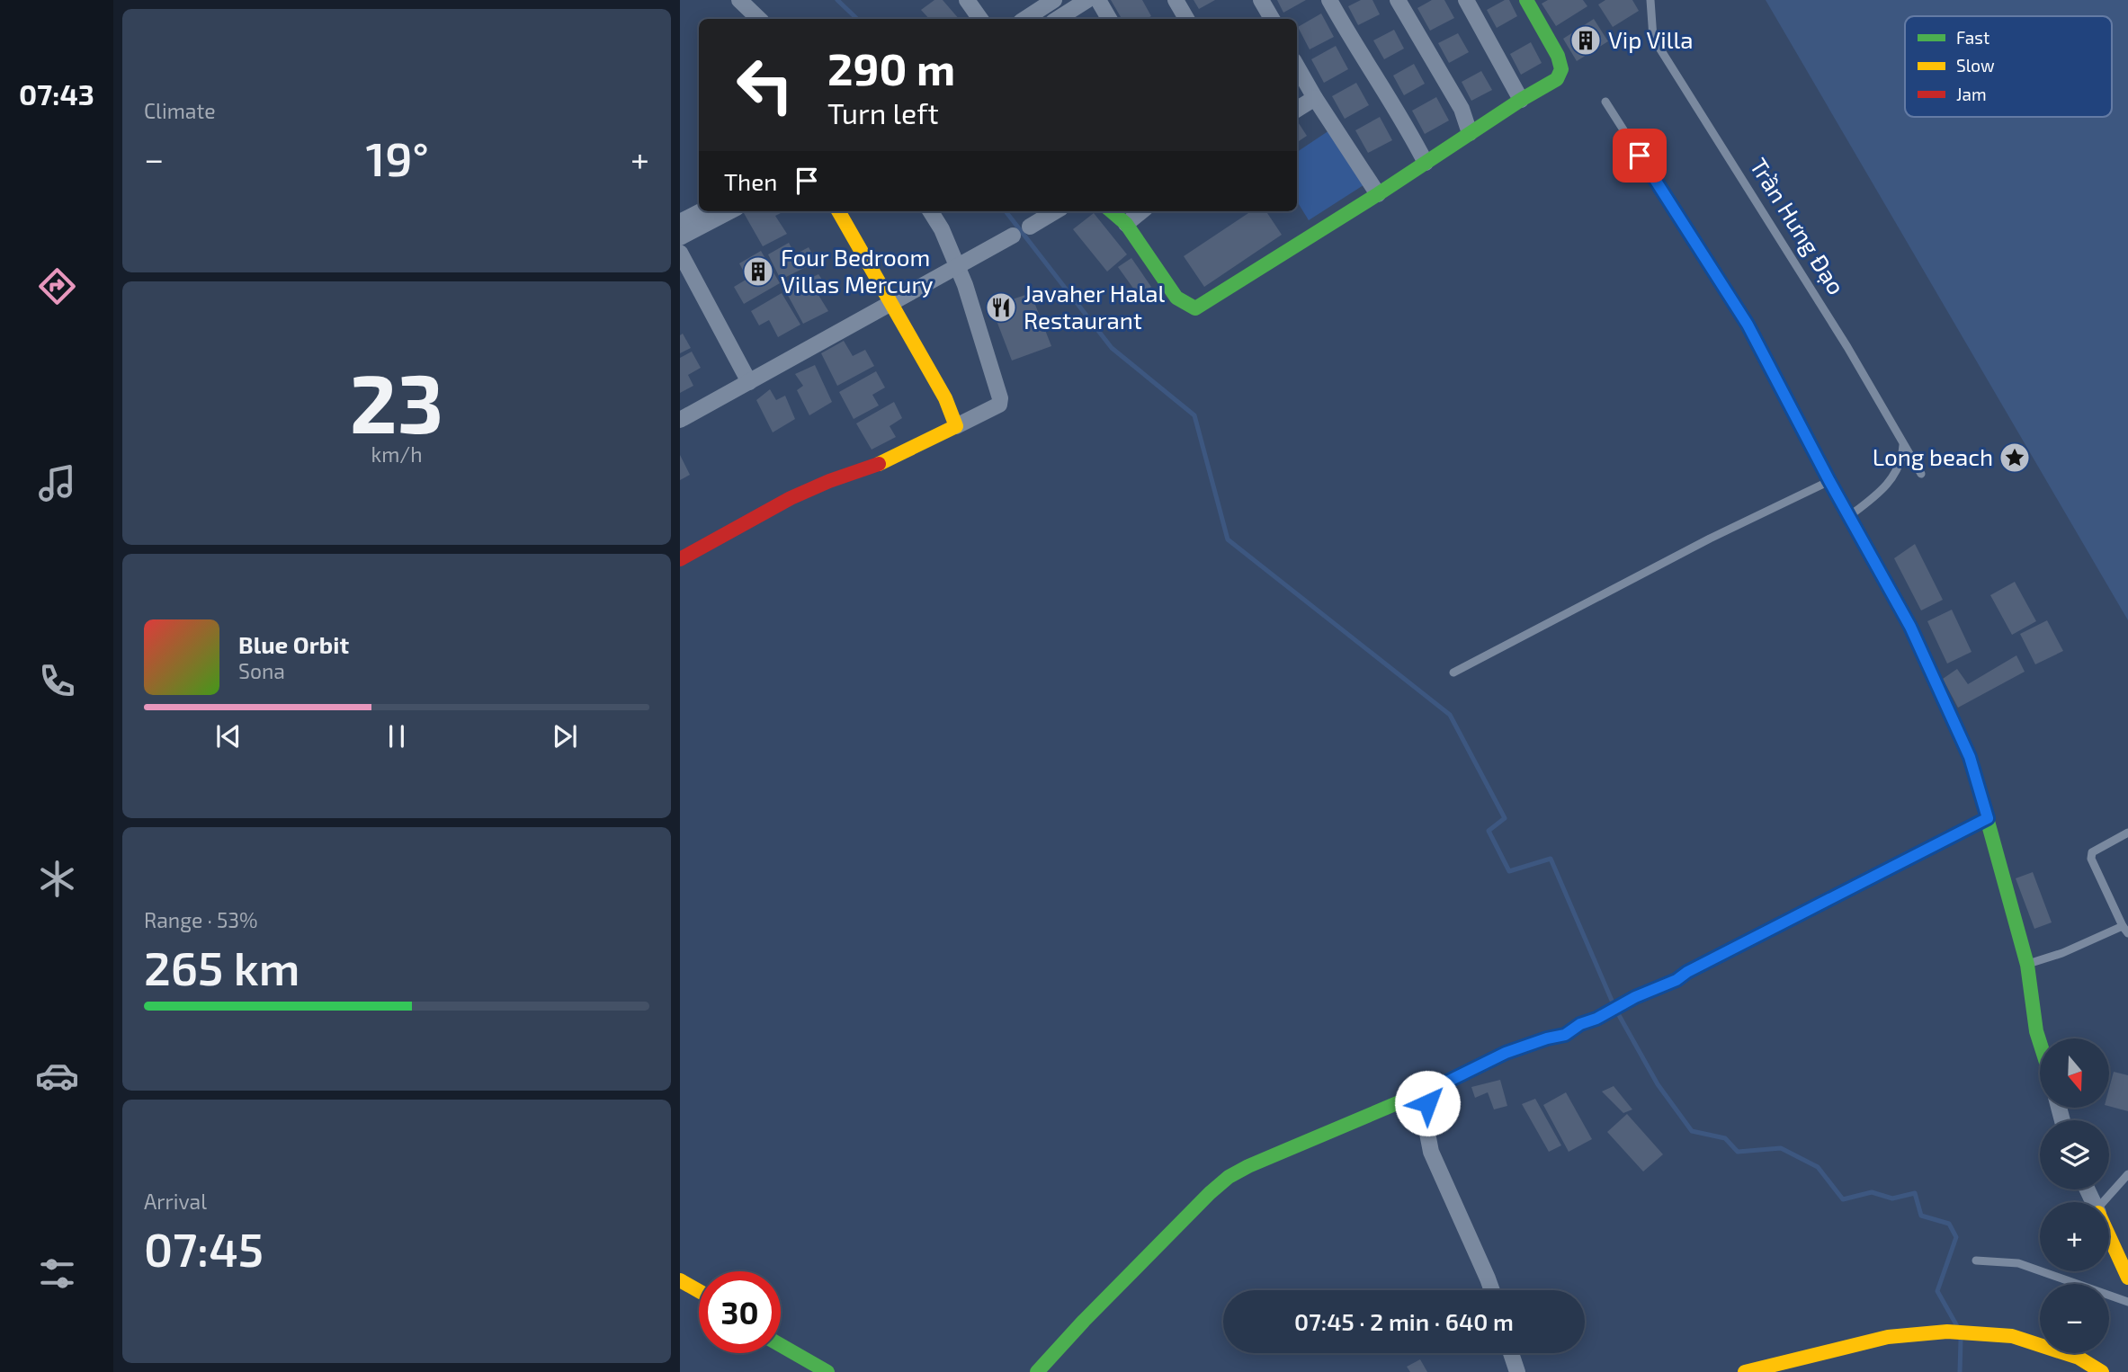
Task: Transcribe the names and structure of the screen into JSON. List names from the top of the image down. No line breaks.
{"streets":{"lane":["Trần Hưng Đạo"]},"places":{"building":["Vip Villa","Four Bedroom Villas Mercury"],"restaurant":["Javaher Halal Restaurant"],"place":["Long beach"]},"legend":["Fast","Slow","Jam"],"north":"bottom","page":{"tabs":"07:43","tile":["Climate",["23","km/h"],["Range · 53%","265 km"],["Arrival","07:45"]],"turn":["290 m","Turn left"],"heat":["−","19°","+"],"then":"Then","song":["Blue Orbit","Sona"],"map_buttons":["+","−"],"limit":"30","trip":"07:45 · 2 min · 640 m"}}
